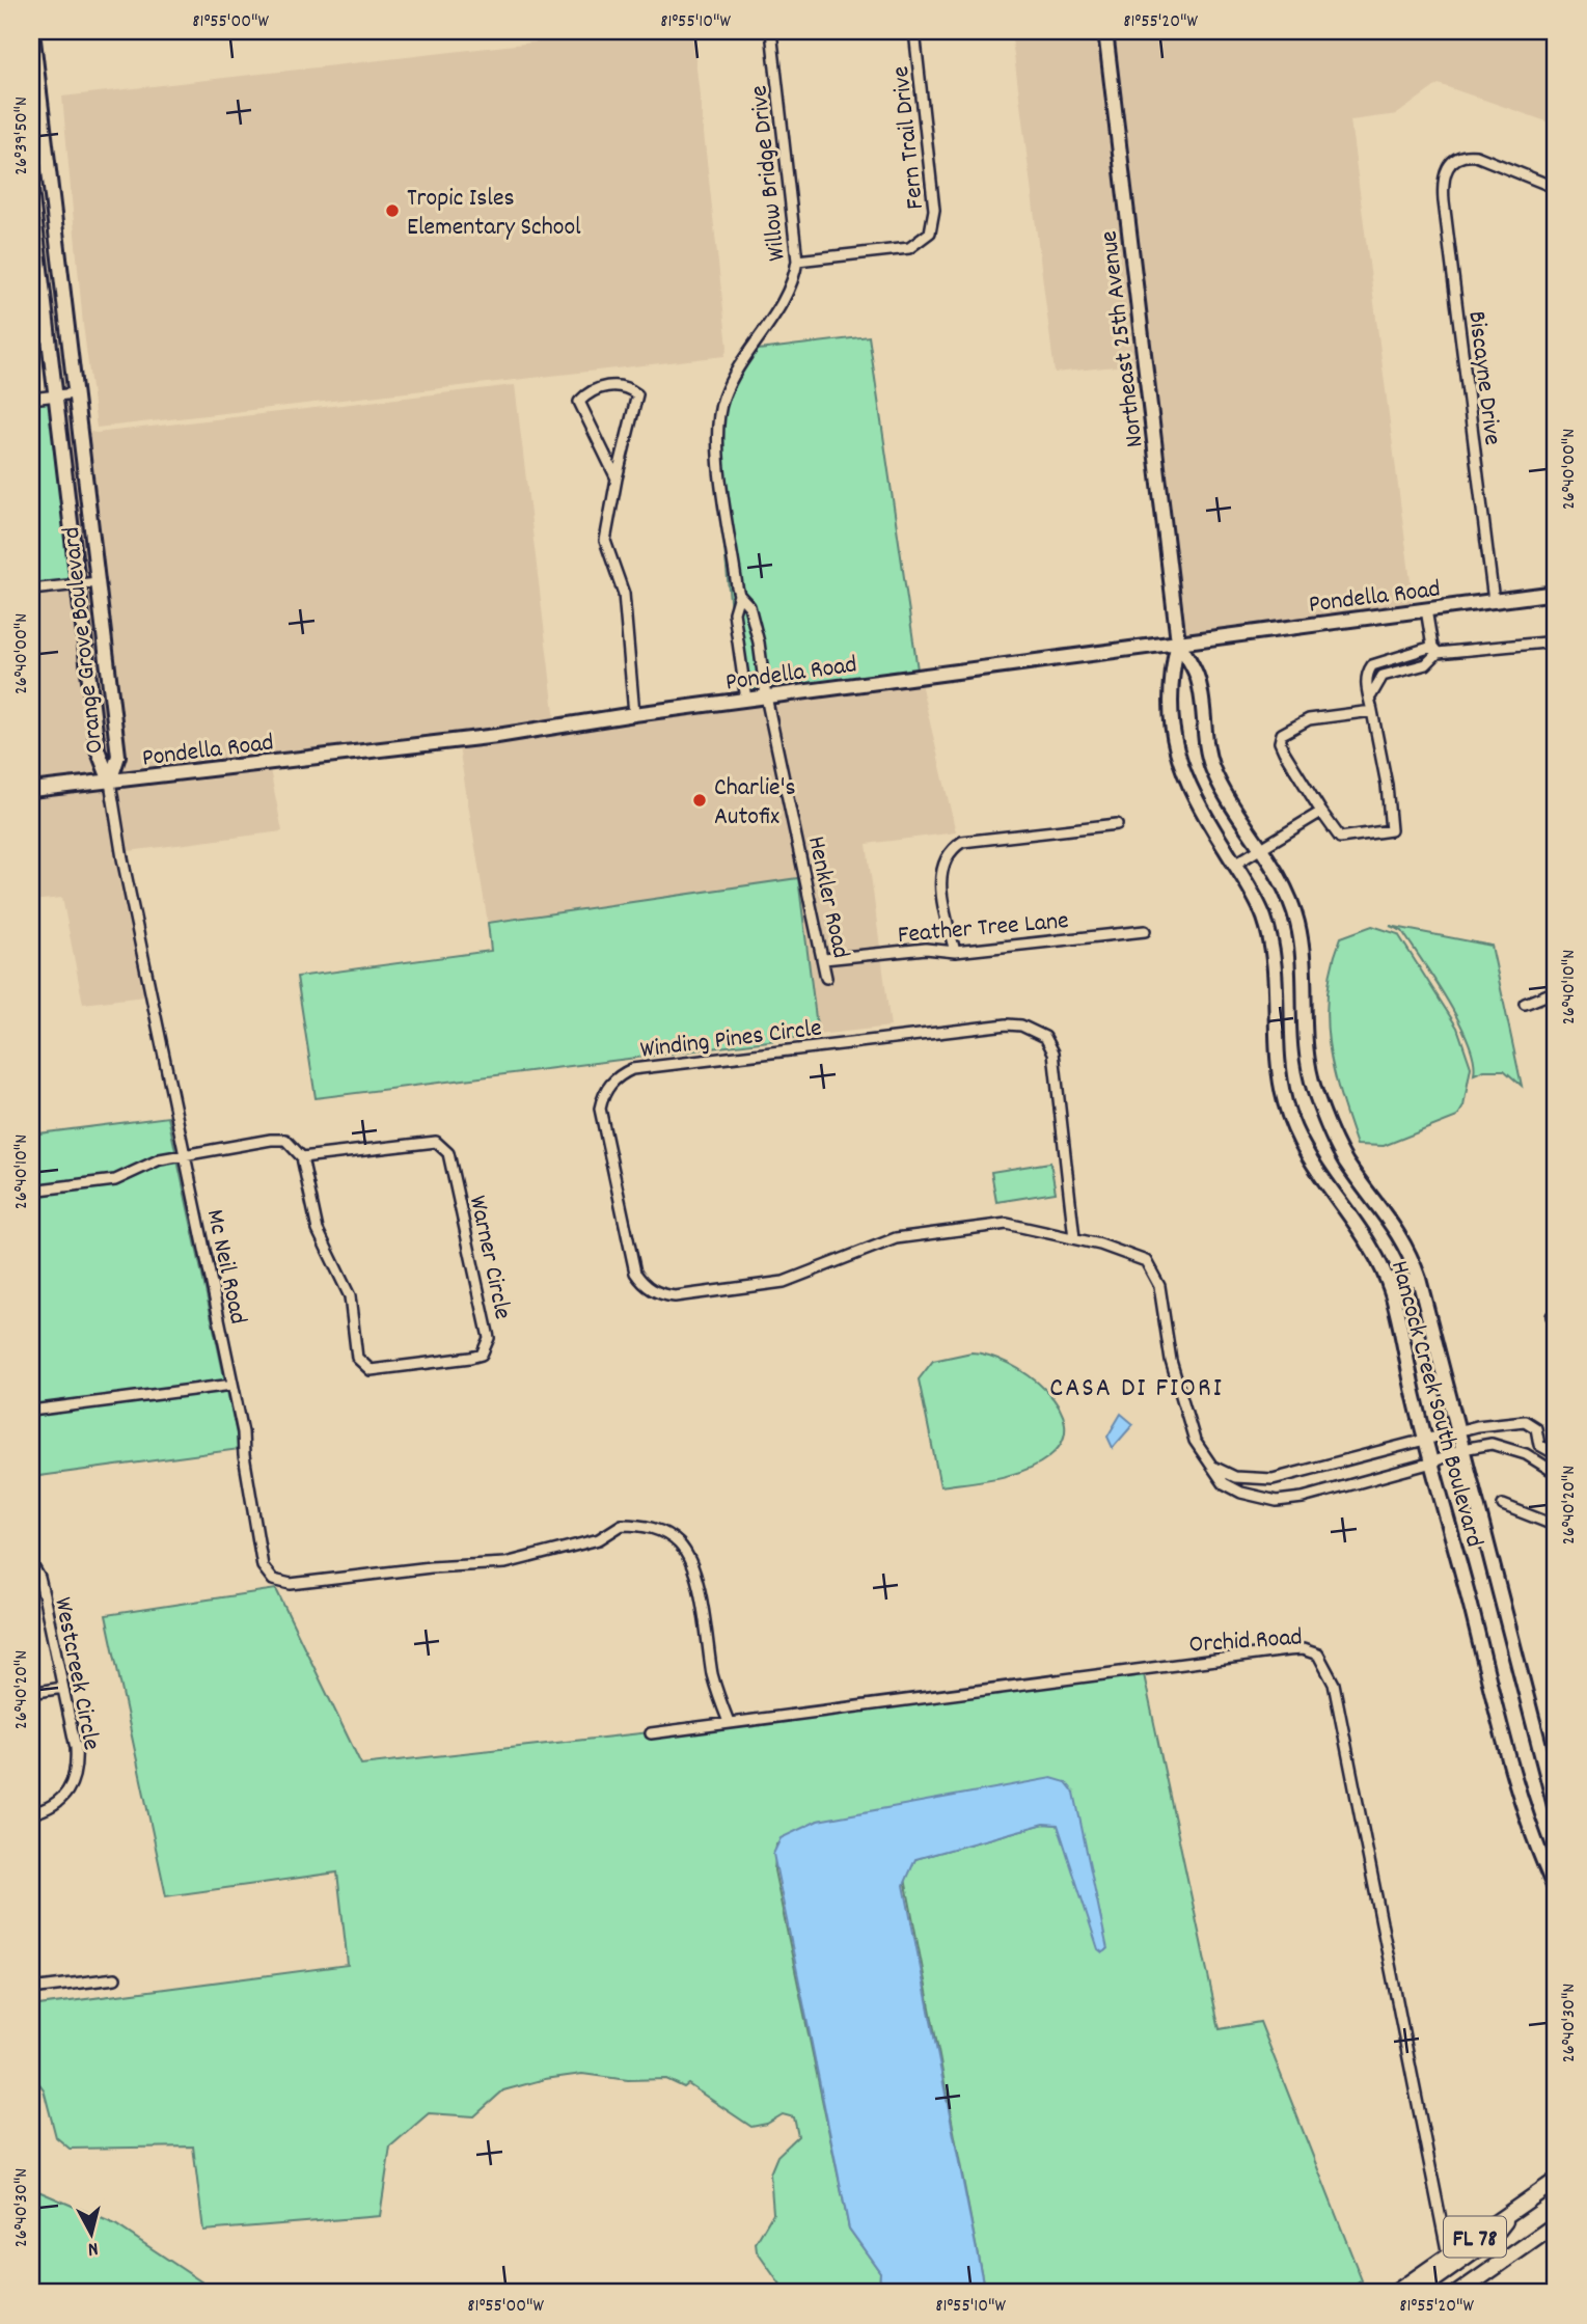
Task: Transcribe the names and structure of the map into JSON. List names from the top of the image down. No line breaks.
{"streets":{"main road":["FL 78"],"street":["Fern Trail Drive","Willow Bridge Drive","Northeast 25th Avenue","Biscayne Drive","Pondella Road","Orange Grove Boulevard","Henkler Road","Feather Tree Lane","Winding Pines Circle","Warner Circle","Mc Neil Road","Hancock Creek South Boulevard","Orchid Road","Westcreek Circle"]},"crossings":[["Fern Trail Drive","Willow Bridge Drive"],["Willow Bridge Drive","Pondella Road"],["Willow Bridge Drive","Henkler Road"],["Northeast 25th Avenue","Pondella Road"],["Northeast 25th Avenue","Hancock Creek South Boulevard"],["Biscayne Drive","Pondella Road"],["Pondella Road","Orange Grove Boulevard"],["Pondella Road","Henkler Road"],["Pondella Road","Mc Neil Road"],["Pondella Road","Hancock Creek South Boulevard"],["Orange Grove Boulevard","Mc Neil Road"],["Henkler Road","Feather Tree Lane"],["Winding Pines Circle","Hancock Creek South Boulevard"],["Mc Neil Road","Orchid Road"],["Orchid Road","FL 78"]],"districts":["CASA DI FIORI"],"places":["Tropic Isles Elementary School","Charlie's Autofix"],"north":"bottom","coordinates":["81°55'00\"W","81°55'10\"W","81°55'20\"W","26°39'50\"N","26°40'00\"N","26°40'10\"N","26°40'20\"N","26°40'30\"N"]}
